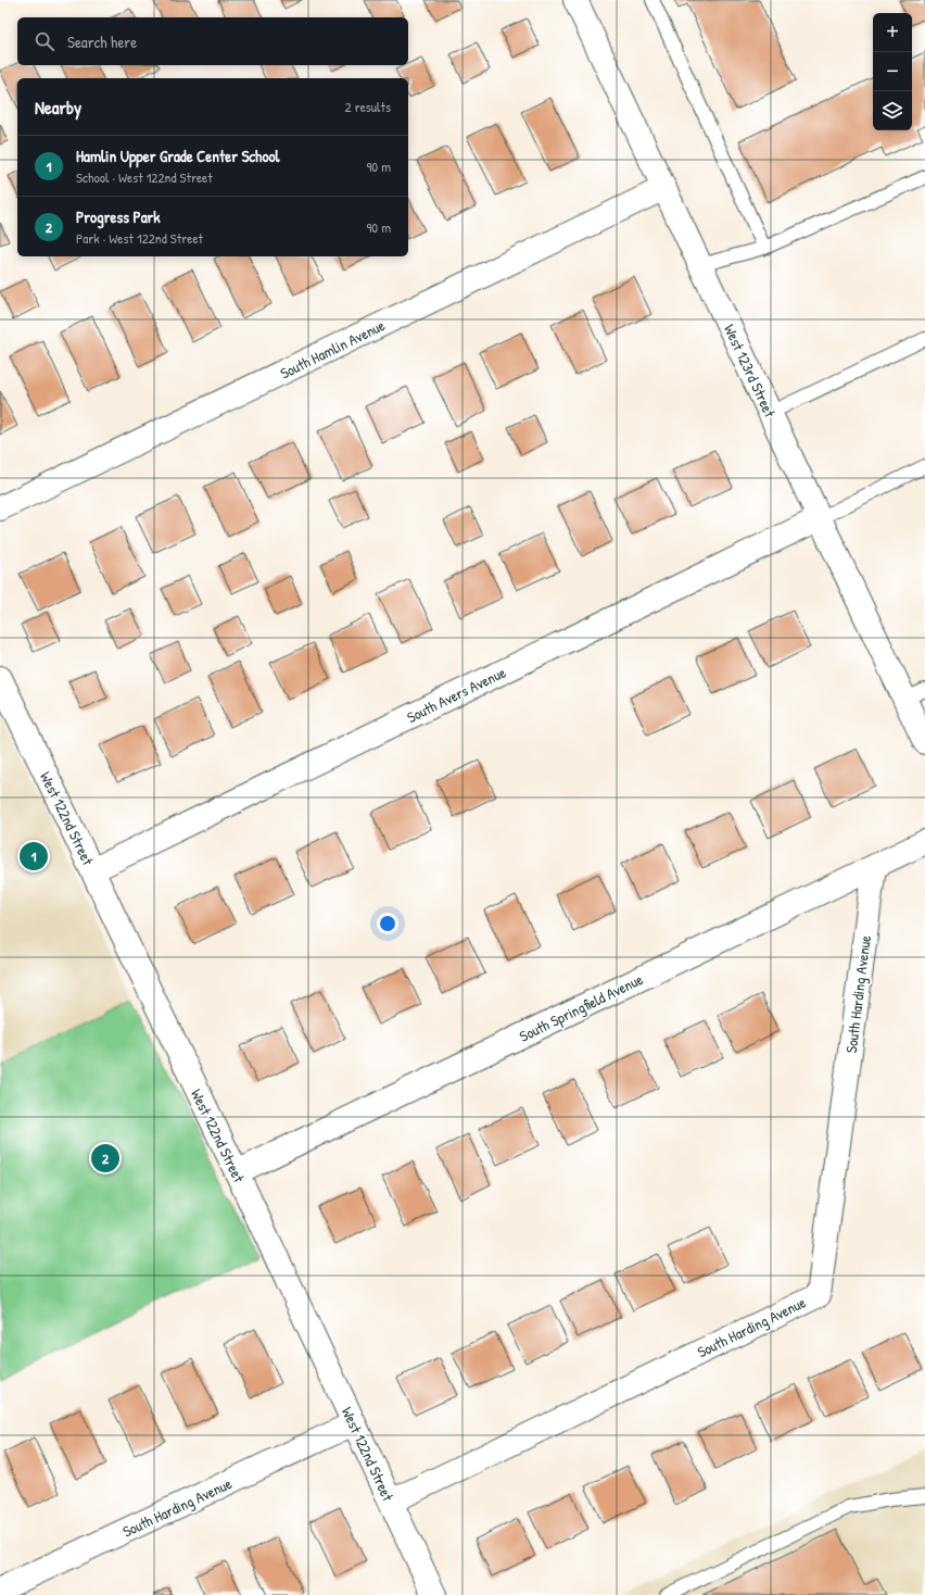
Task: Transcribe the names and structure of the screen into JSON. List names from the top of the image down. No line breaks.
{"streets":{"street":["South Hamlin Avenue","West 123rd Street","South Avers Avenue","West 122nd Street","South Harding Avenue","South Springfield Avenue"]},"crossings":[["South Hamlin Avenue","West 123rd Street"],["West 123rd Street","South Avers Avenue"],["South Avers Avenue","West 122nd Street"],["West 122nd Street","South Harding Avenue"],["West 122nd Street","South Springfield Avenue"],["South Harding Avenue","South Springfield Avenue"]],"page":{"map_buttons":["+","−"],"search":"Search here","heading":["Nearby","2 results"],"list":[{"mark":"1","name":"Hamlin Upper Grade Center School","note":"School · West 122nd Street","value":"90 m"},{"mark":"2","name":"Progress Park","note":"Park · West 122nd Street","value":"90 m"}],"pins":["1","2"]}}
